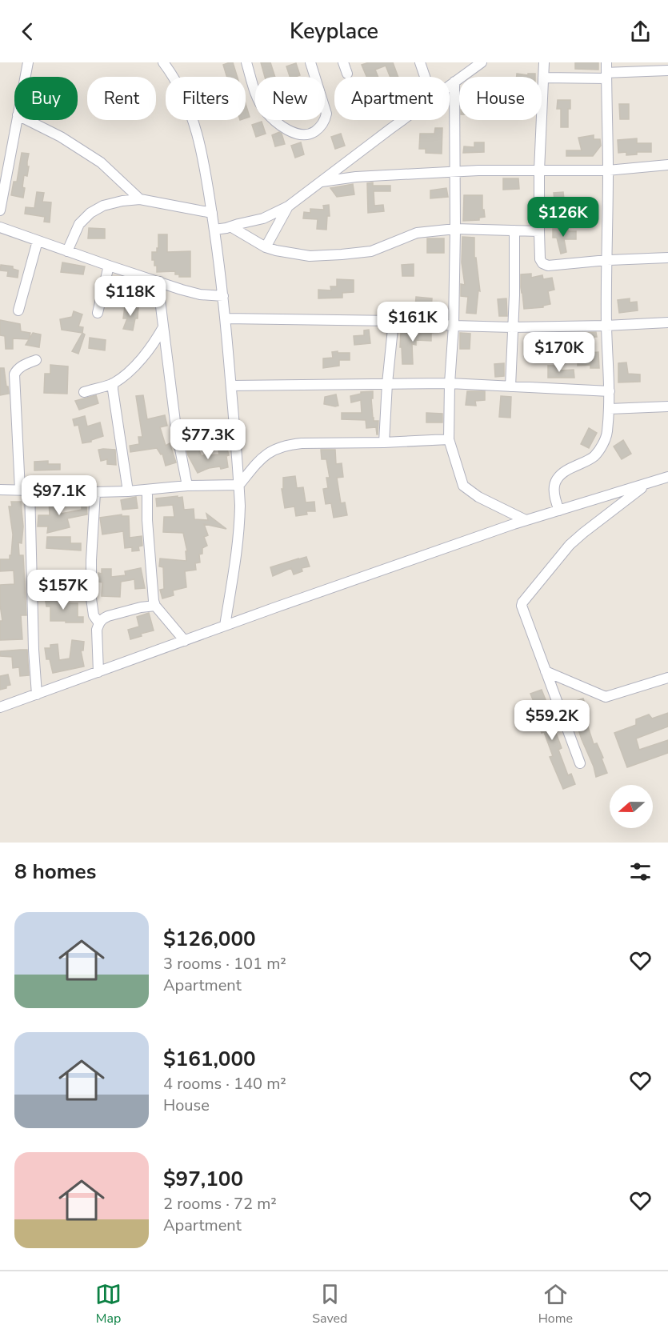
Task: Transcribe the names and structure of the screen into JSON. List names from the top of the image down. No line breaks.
{"north":"left","page":{"header":"Keyplace","chip":["Buy","Rent","Filters","New","Apartment","House"],"price":["$126K","$118K","$161K","$170K","$77.3K","$97.1K","$157K","$59.2K"],"heading":"8 homes","list":[{"name":"$126,000","note":"3 rooms · 101 m² · Apartment"},{"name":"$161,000","note":"4 rooms · 140 m² · House"},{"name":"$97,100","note":"2 rooms · 72 m² · Apartment"}],"tabs":["Map","Saved","Home"]}}
